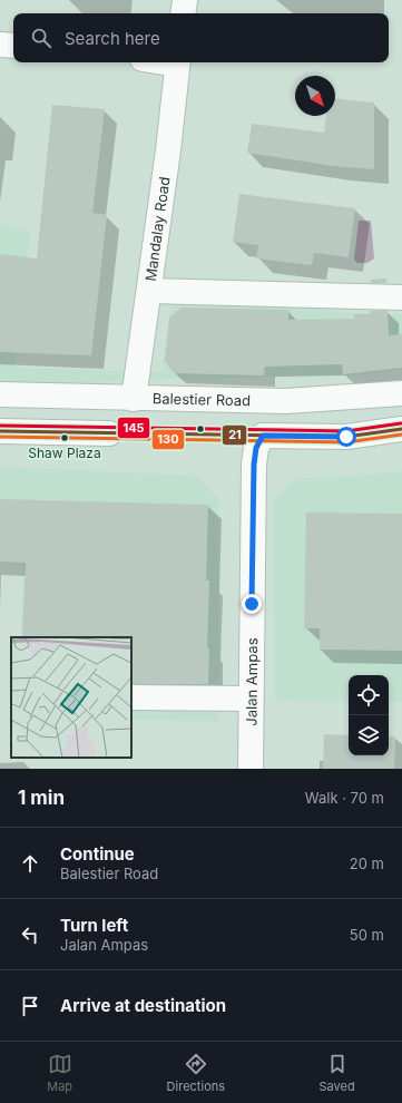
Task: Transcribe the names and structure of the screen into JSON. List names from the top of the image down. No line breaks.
{"streets":{"street":["Mandalay Road","Balestier Road","Jalan Ampas"]},"crossings":[["Mandalay Road","Balestier Road"]],"places":["Shaw Plaza"],"lines":["transit line 145","transit line 21","transit line 130"],"north":"bottom right","page":{"search":"Search here","heading":["1 min","Walk · 70 m"],"list":[["Continue","Balestier Road","20 m"],["Turn left","Jalan Ampas","50 m"],"Arrive at destination"],"nav":["Map","Directions","Saved"]}}
